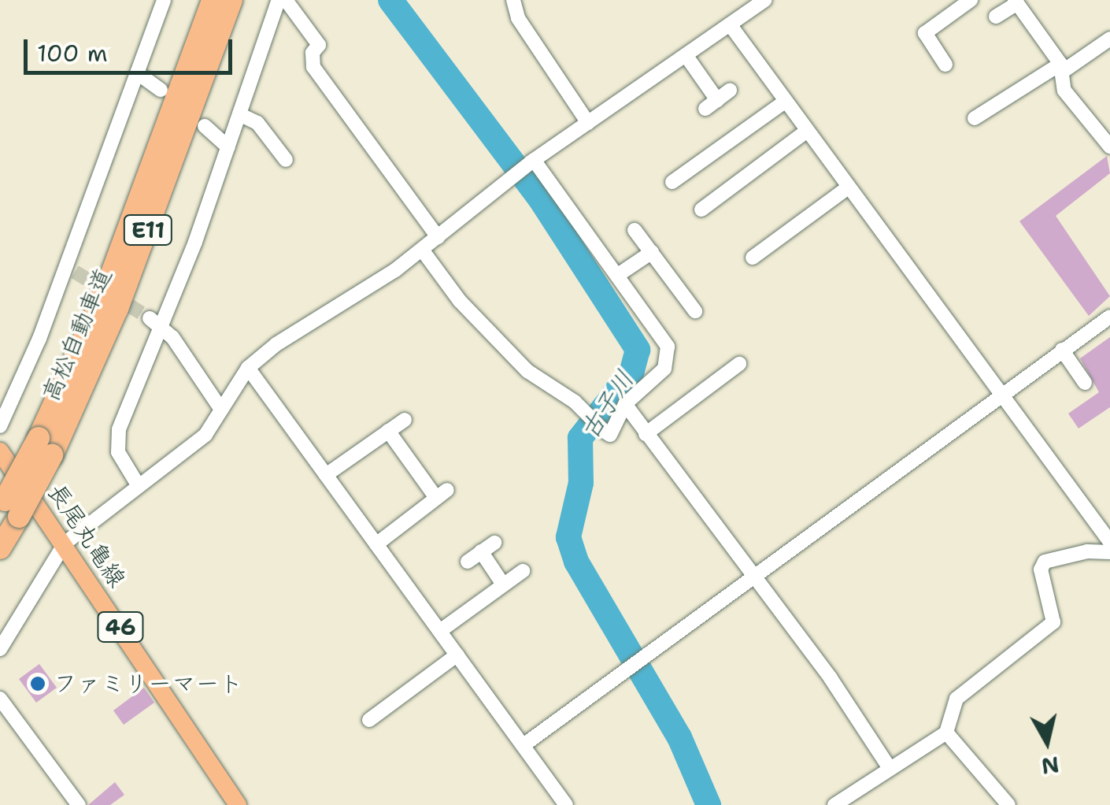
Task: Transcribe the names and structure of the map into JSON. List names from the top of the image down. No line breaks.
{"streets":{"highway":["E11","高松自動車道"],"main road":["長尾丸亀線","46"]},"water":["古子川"],"places":["ファミリーマート"],"scale_bar":"100 m","north":"bottom"}
